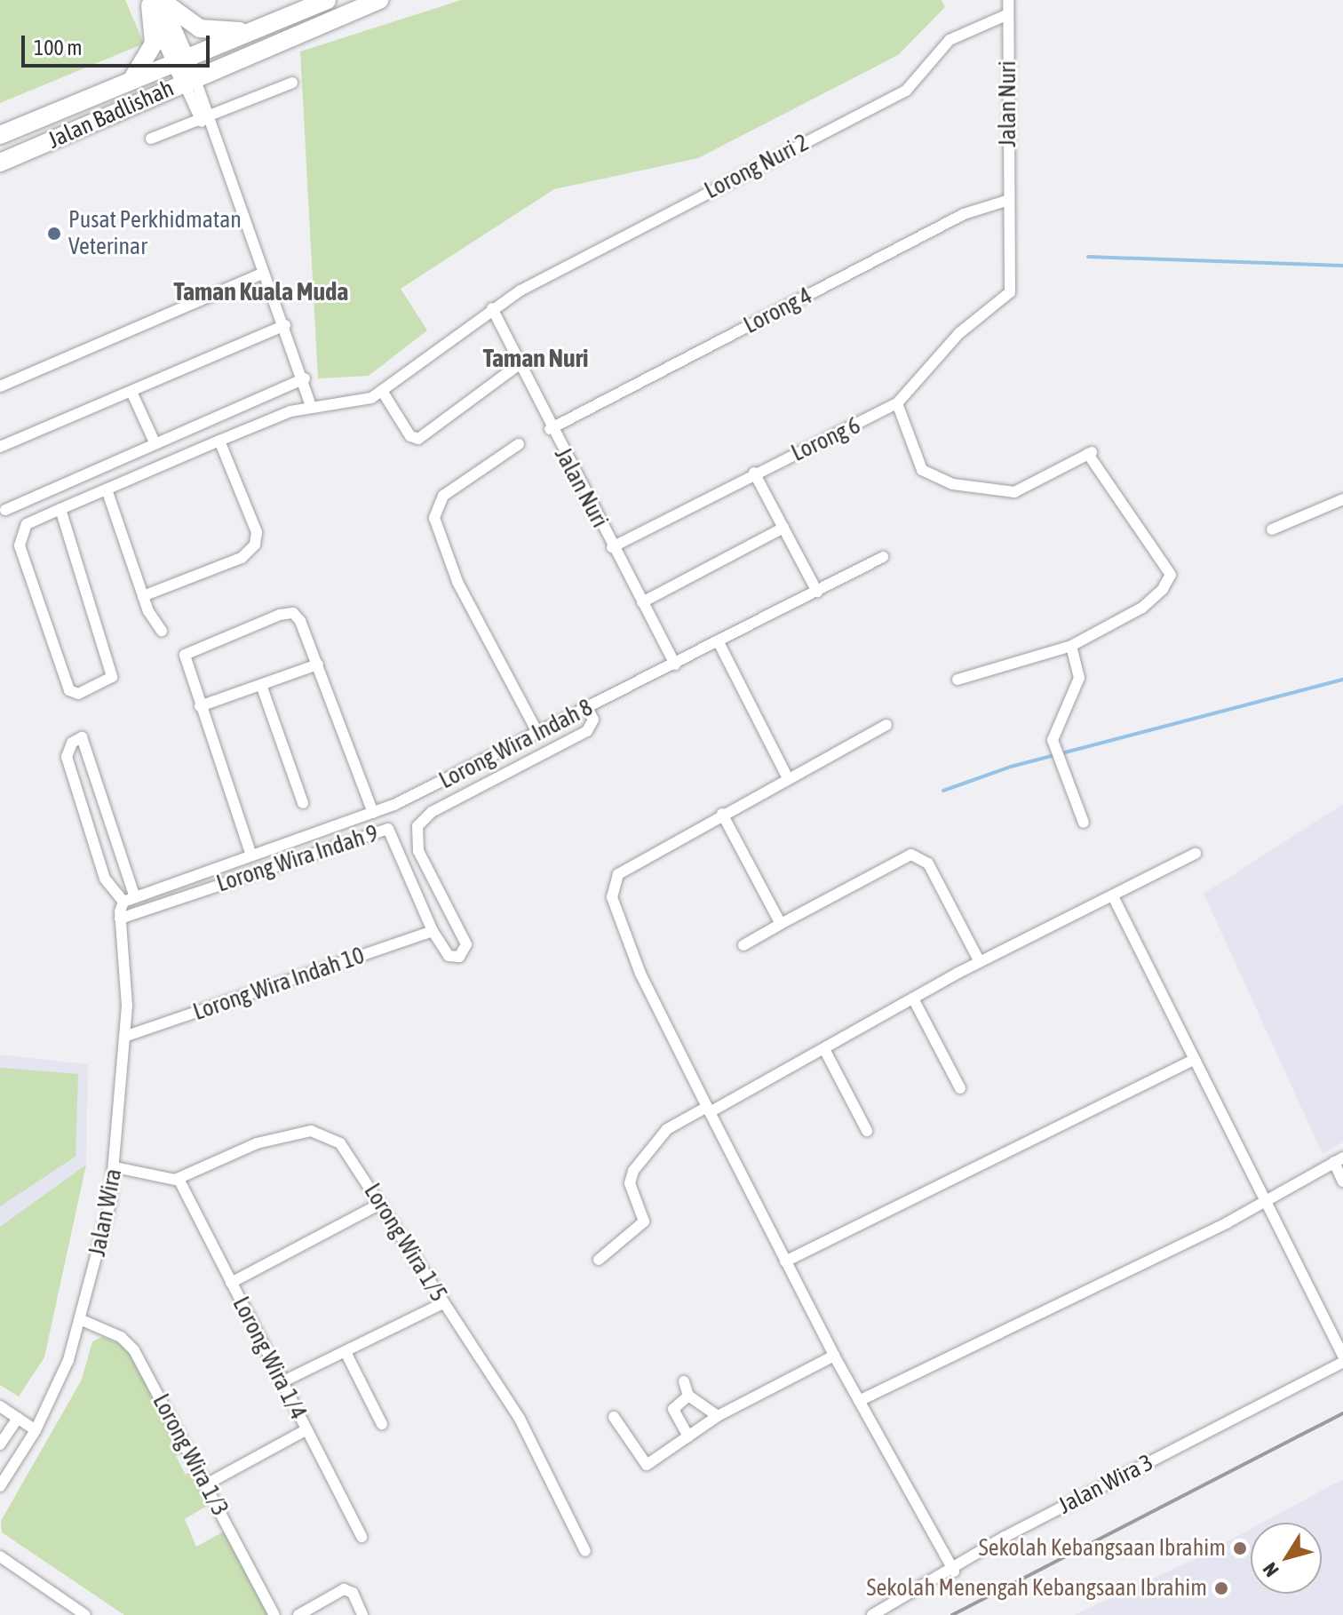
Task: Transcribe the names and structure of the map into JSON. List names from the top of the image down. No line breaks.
{"streets":{"main road":["Jalan Badlishah"],"street":["Jalan Nuri","Lorong Nuri 2","Lorong 4","Lorong 6","Lorong Wira Indah 8","Lorong Wira Indah 9","Lorong Wira Indah 10","Jalan Wira","Lorong Wira 1/5","Lorong Wira 1/4","Lorong Wira 1/3","Jalan Wira 3"]},"crossings":[["Jalan Nuri","Lorong Nuri 2"],["Jalan Nuri","Lorong 4"],["Jalan Nuri","Lorong 6"],["Jalan Nuri","Lorong Wira Indah 8"],["Lorong Wira Indah 8","Lorong Wira Indah 9"],["Lorong Wira Indah 8","Jalan Wira"],["Lorong Wira Indah 9","Lorong Wira Indah 10"],["Lorong Wira Indah 9","Jalan Wira"],["Lorong Wira Indah 10","Jalan Wira"],["Jalan Wira","Lorong Wira 1/3"],["Lorong Wira 1/5","Lorong Wira 1/4"]],"districts":["Taman Kuala Muda","Taman Nuri"],"places":["Pusat Perkhidmatan Veterinar","Sekolah Kebangsaan Ibrahim","Sekolah Menengah Kebangsaan Ibrahim"],"scale_bar":"100 m","north":"bottom left"}
